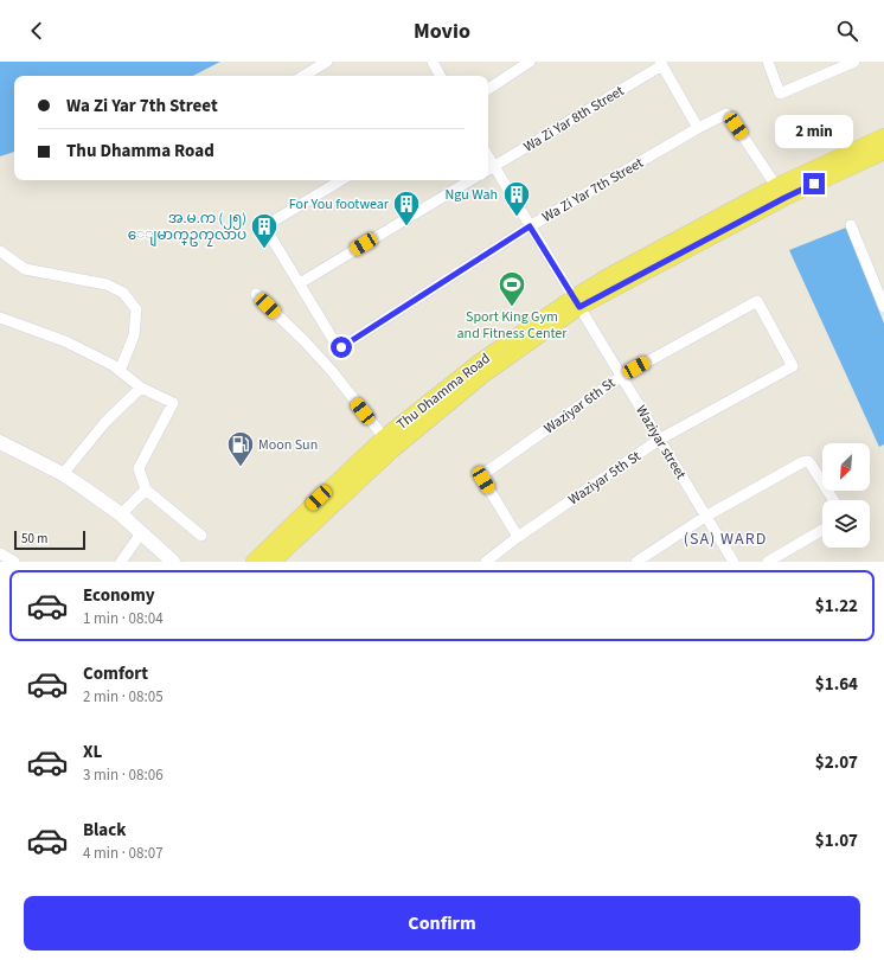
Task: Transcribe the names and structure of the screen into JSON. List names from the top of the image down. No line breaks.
{"streets":{"main road":["Thu Dhamma Road"],"street":["Wa Zi Yar 8th Street","Wa Zi Yar 7th Street","Waziyar 6th St","Waziyar street","Waziyar 5th St"]},"crossings":[["Wa Zi Yar 8th Street","Waziyar street"],["Wa Zi Yar 7th Street","Thu Dhamma Road"],["Wa Zi Yar 7th Street","Waziyar street"],["Thu Dhamma Road","Waziyar street"],["Waziyar 6th St","Waziyar street"],["Waziyar 6th St","Waziyar 5th St"],["Waziyar street","Waziyar 5th St"]],"districts":["(SA) WARD"],"places":{"building":["Ngu Wah","For You footwear","အ.မ.က (၂၅) ေျမာက္ဥကၠလာပ"],"sports":["Sport King Gym and Fitness Center"],"fuel station":["Moon Sun"]},"scale_bar":"50 m","north":"bottom left","page":{"header":"Movio","banner":["Wa Zi Yar 7th Street","Thu Dhamma Road"],"bubble":"2 min","scale":"50 m","list":[{"name":"Economy","note":"1 min · 08:04","value":"$1.22"},{"name":"Comfort","note":"2 min · 08:05","value":"$1.64"},{"name":"XL","note":"3 min · 08:06","value":"$2.07"},{"name":"Black","note":"4 min · 08:07","value":"$1.07"}],"buttons":"Confirm"}}
